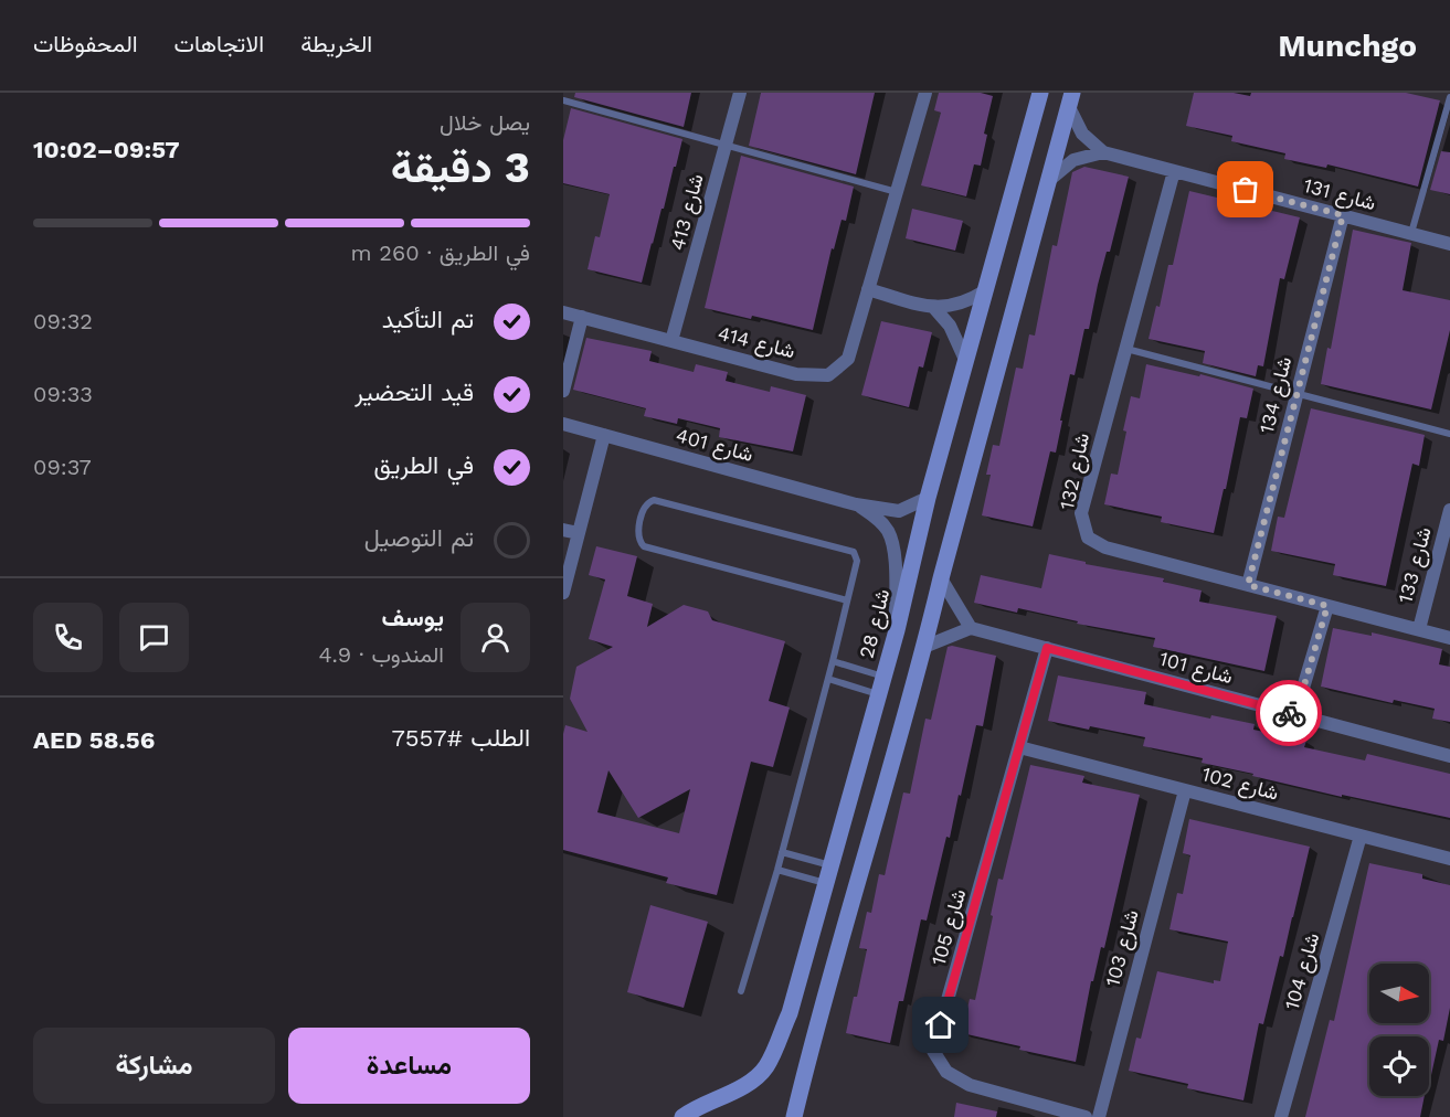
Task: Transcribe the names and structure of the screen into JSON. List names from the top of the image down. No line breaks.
{"streets":{"street":["شارع 131","شارع 413","شارع 414","شارع 134","شارع 401","شارع 132","شارع 133","شارع 28","شارع 101","شارع 102","شارع 105","شارع 103","شارع 104"]},"crossings":[["شارع 131","شارع 134"],["شارع 131","شارع 132"],["شارع 413","شارع 414"],["شارع 134","شارع 132"],["شارع 401","شارع 28"],["شارع 132","شارع 133"],["شارع 101","شارع 105"],["شارع 102","شارع 105"],["شارع 102","شارع 103"],["شارع 102","شارع 104"]],"north":"right","page":{"header":"Munchgo","nav":["الخريطة","الاتجاهات","المحفوظات"],"heading":["3 دقيقة","يصل خلال","09:57–10:02"],"panel":["يوسف","المندوب · 4.9","الطلب #7557","AED 58.56"],"bar":"في الطريق · 260 m","list":[["تم التأكيد","09:32"],["قيد التحضير","09:33"],["في الطريق","09:37"],"تم التوصيل"],"buttons":["مساعدة","مشاركة"]}}
